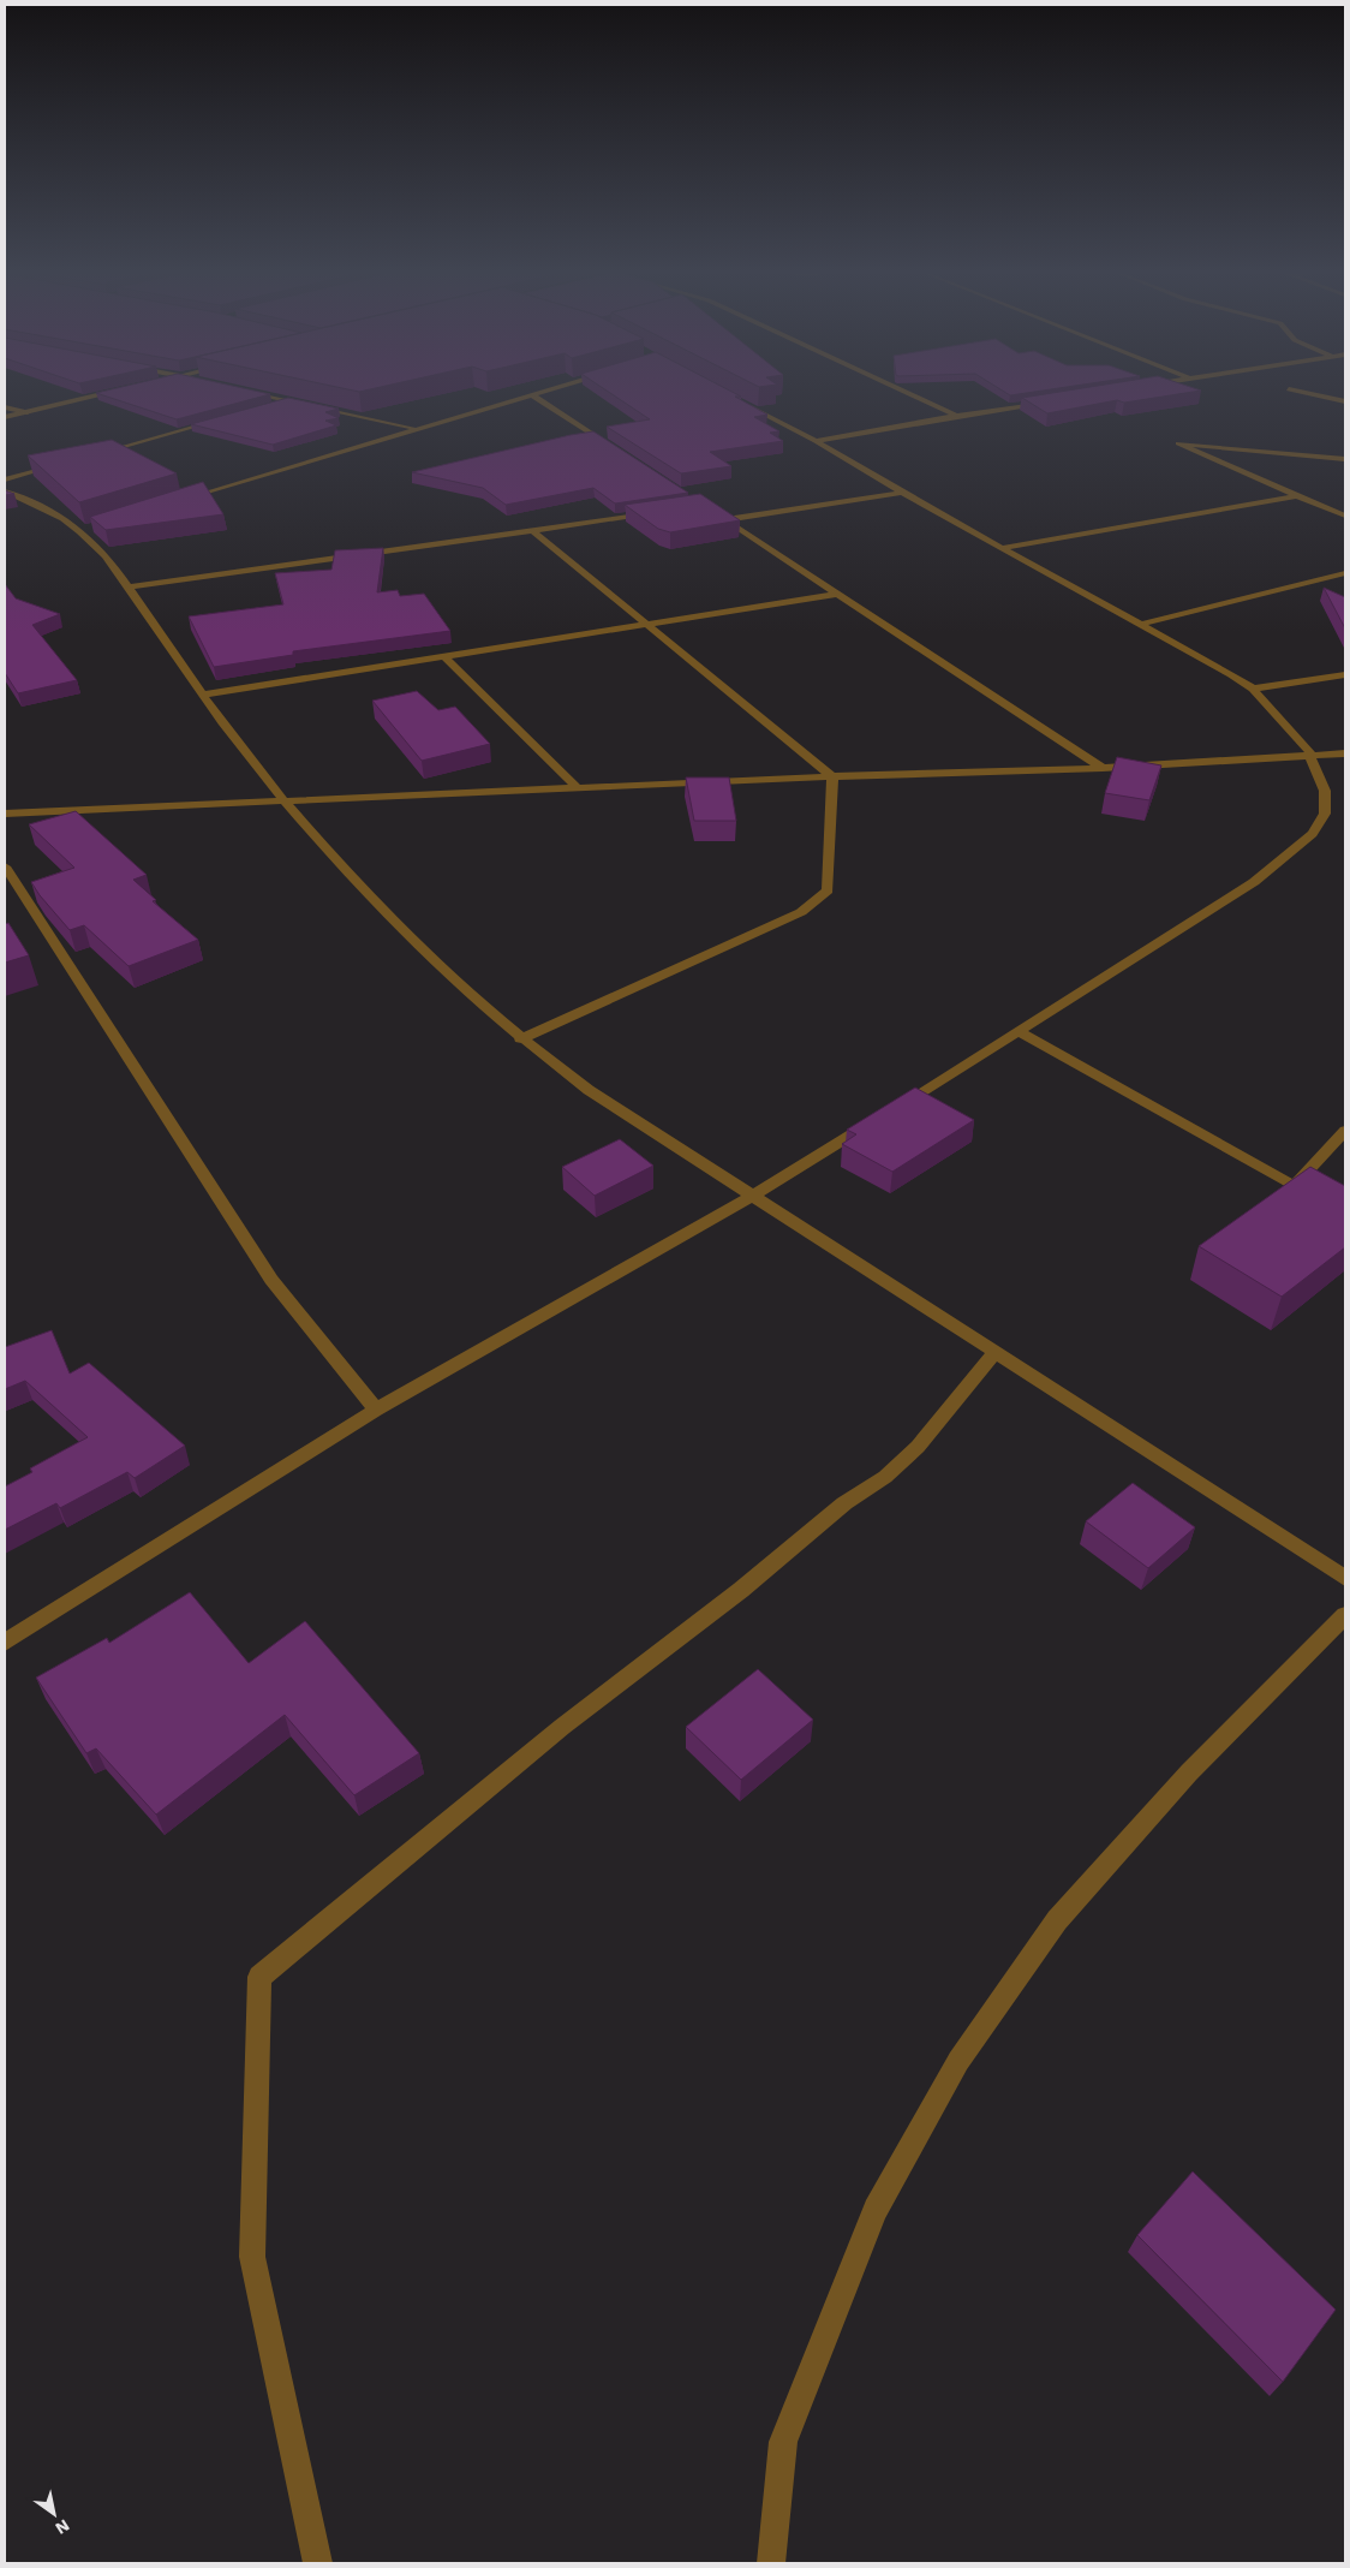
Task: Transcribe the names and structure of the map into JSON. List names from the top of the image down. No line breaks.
{"north":"bottom right"}
